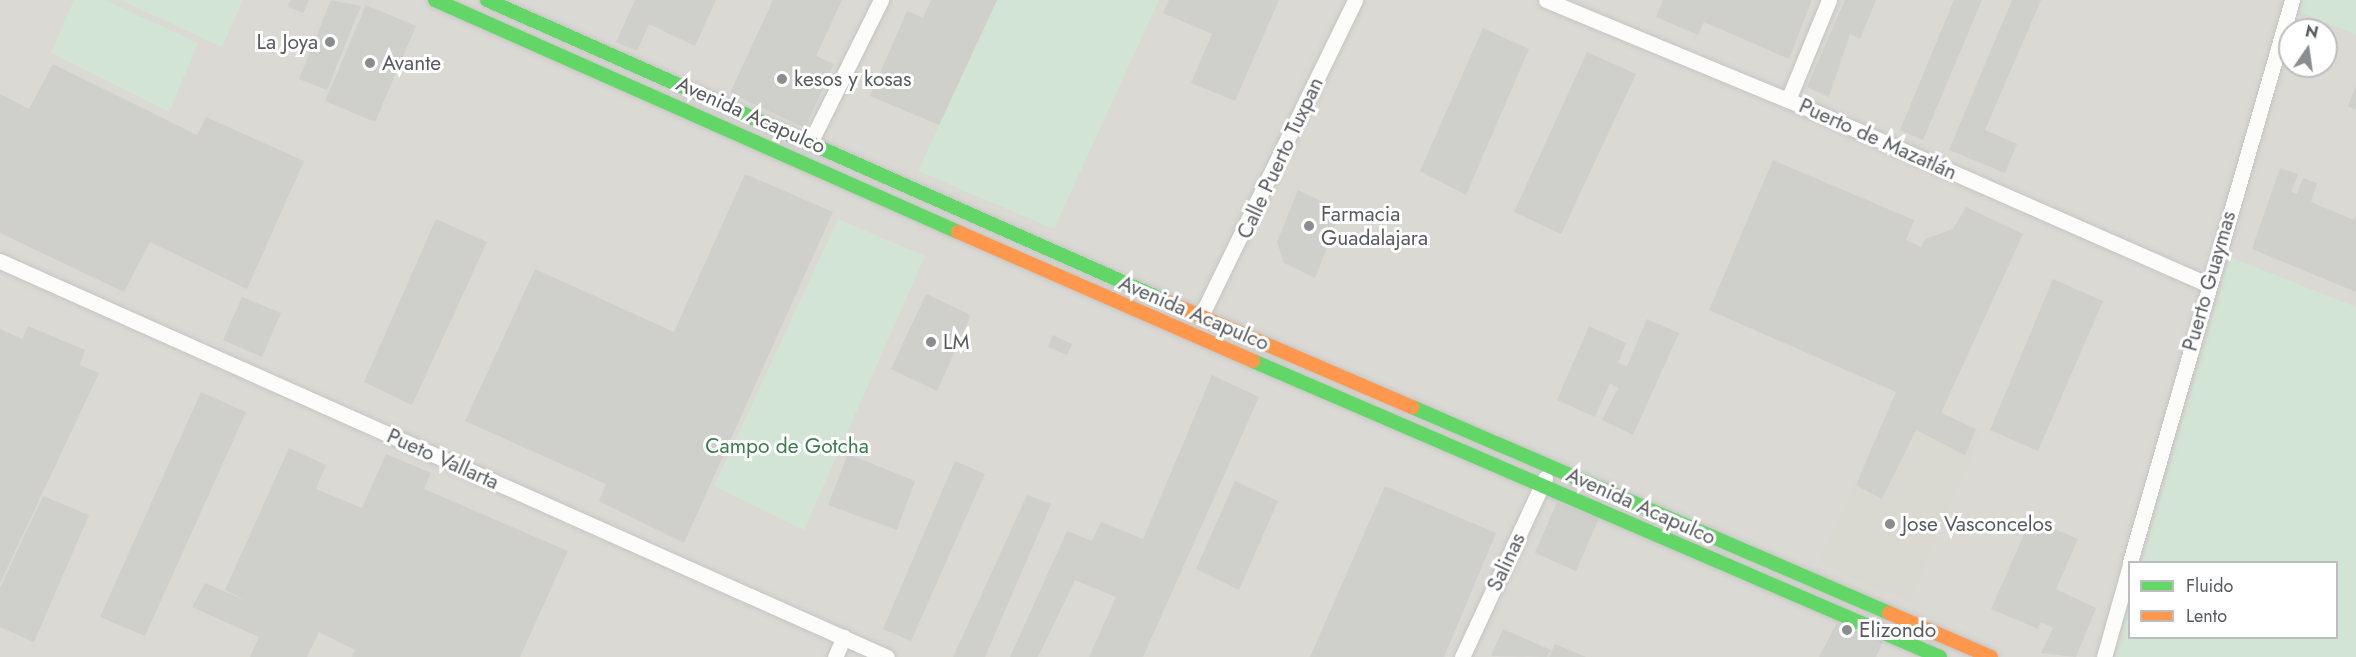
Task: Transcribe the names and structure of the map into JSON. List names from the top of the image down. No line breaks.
{"streets":{"main road":["Avenida Acapulco"],"street":["Puerto de Mazatlán","Calle Puerto Tuxpan","Puerto Guaymas","Pueto Vallarta","Salinas"]},"crossings":[["Avenida Acapulco","Calle Puerto Tuxpan"],["Avenida Acapulco","Salinas"],["Puerto de Mazatlán","Puerto Guaymas"]],"parks":["Campo de Gotcha"],"places":["La Joya","Avante","kesos y kosas","Farmacia Guadalajara","LM","Jose Vasconcelos","Elizondo"],"legend":["Fluido","Lento"],"north":"top"}
